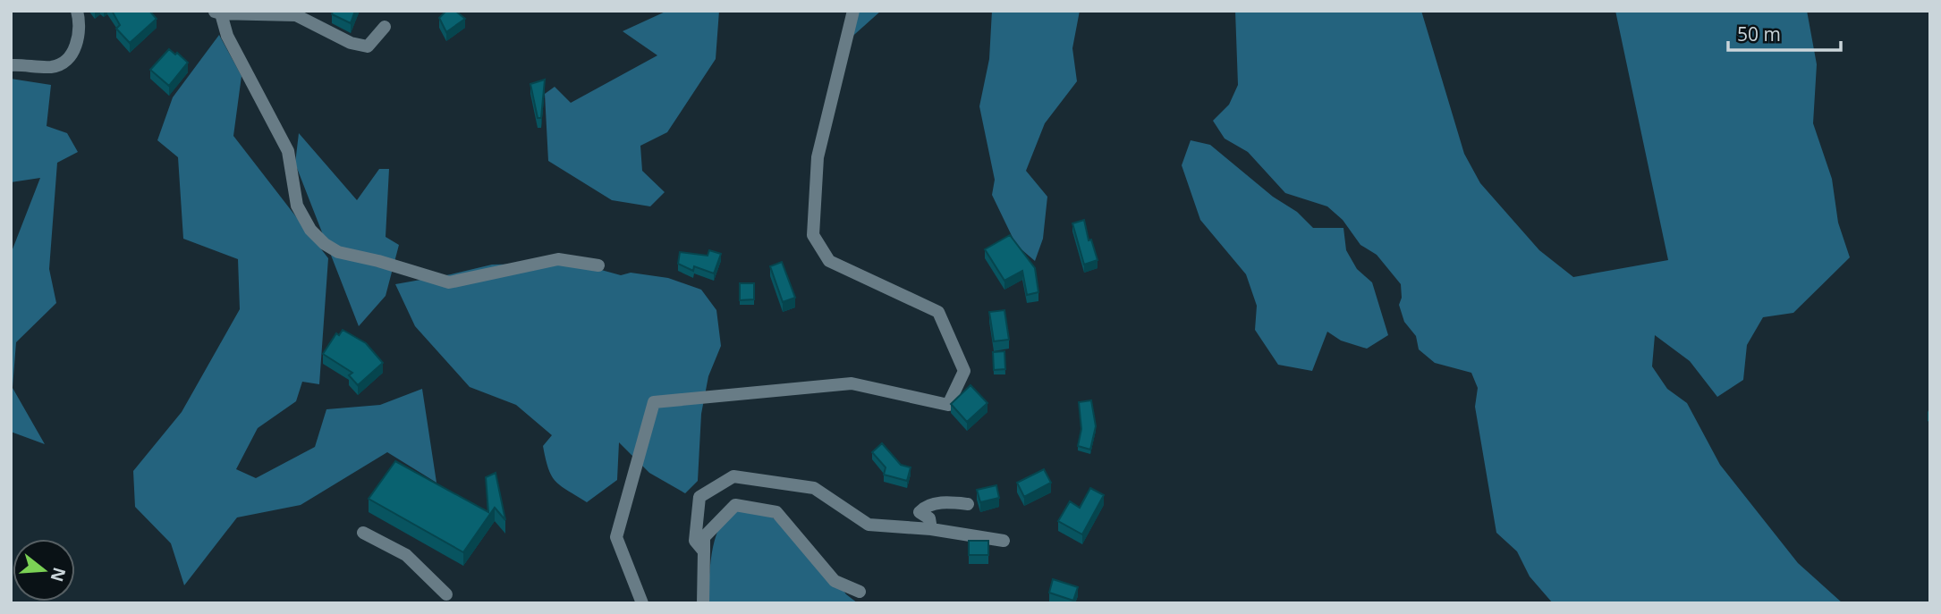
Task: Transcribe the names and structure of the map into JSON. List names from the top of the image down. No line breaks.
{"scale_bar":"50 m","north":"right"}
